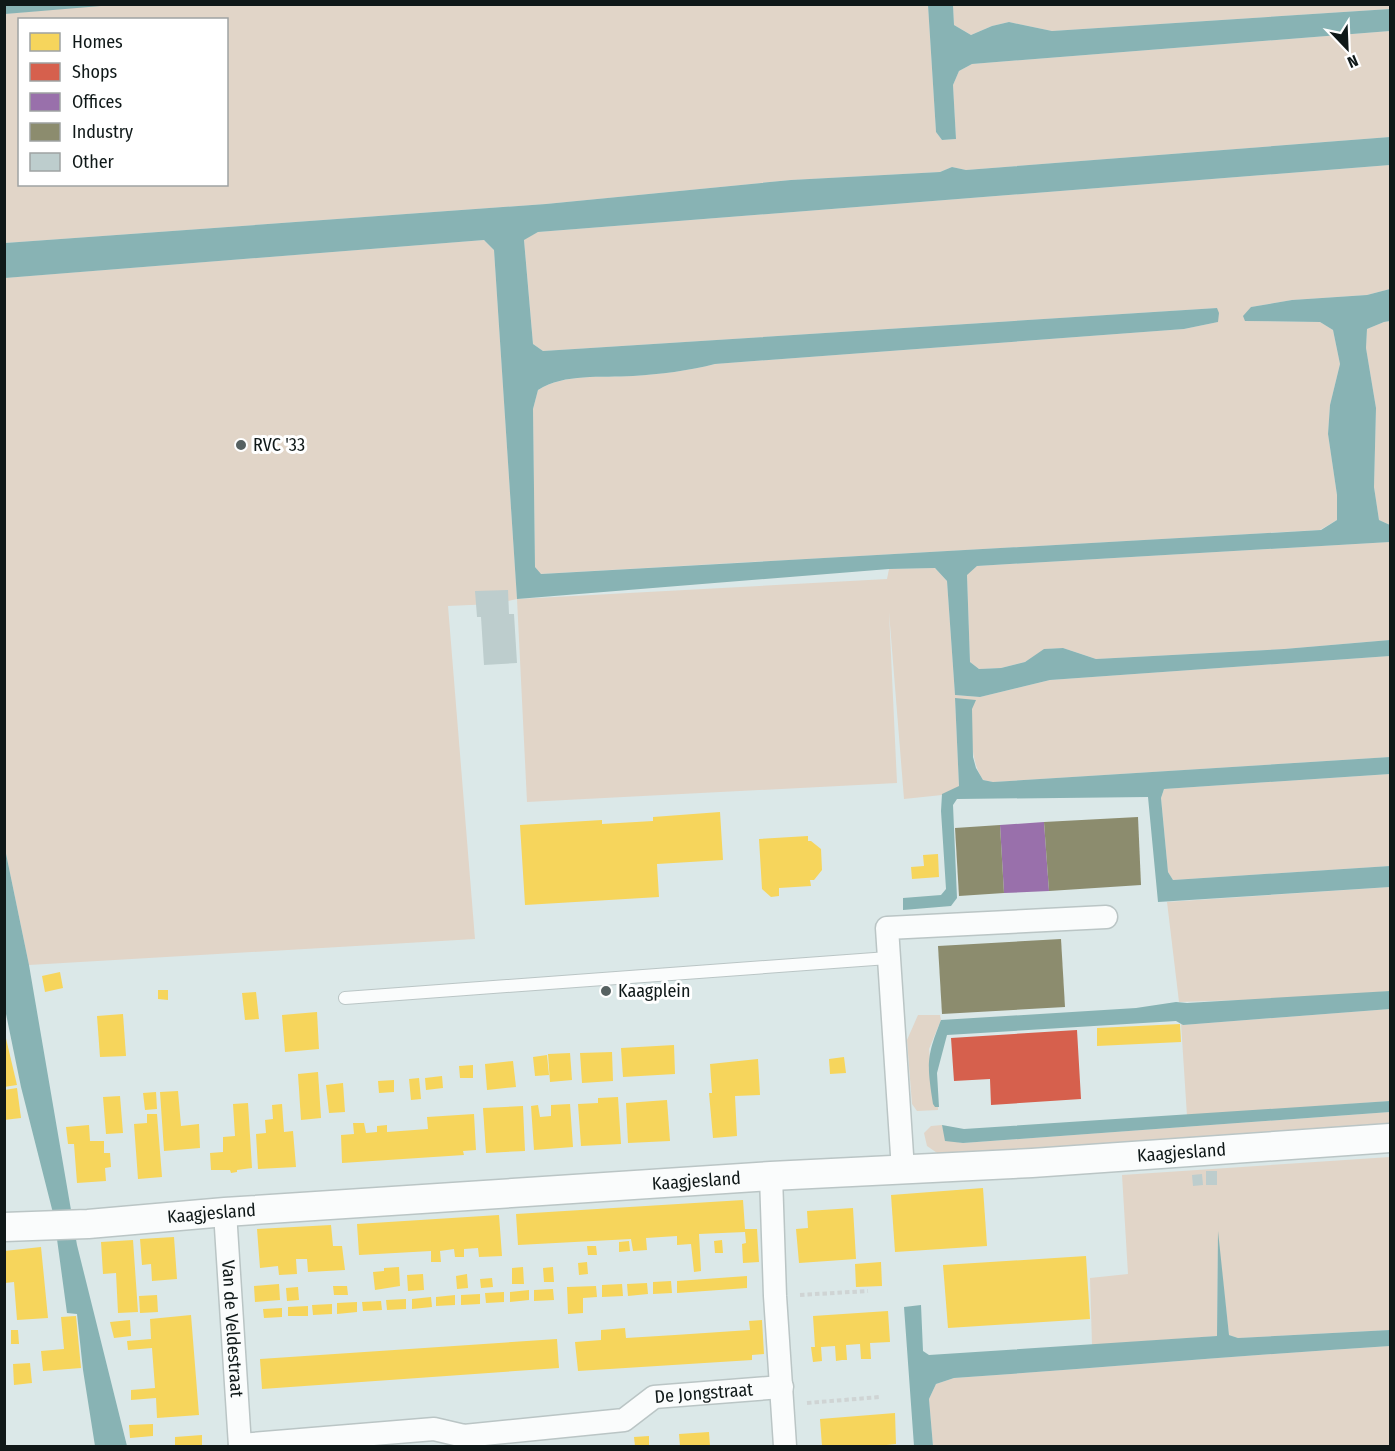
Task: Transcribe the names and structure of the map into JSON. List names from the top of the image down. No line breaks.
{"streets":{"street":["Kaagjesland","Van de Veldestraat","De Jongstraat"]},"crossings":[["Kaagjesland","Van de Veldestraat"],["Van de Veldestraat","De Jongstraat"]],"places":["RVC '33","Kaagplein"],"legend":["Homes","Shops","Offices","Industry","Other"],"north":"bottom right"}
